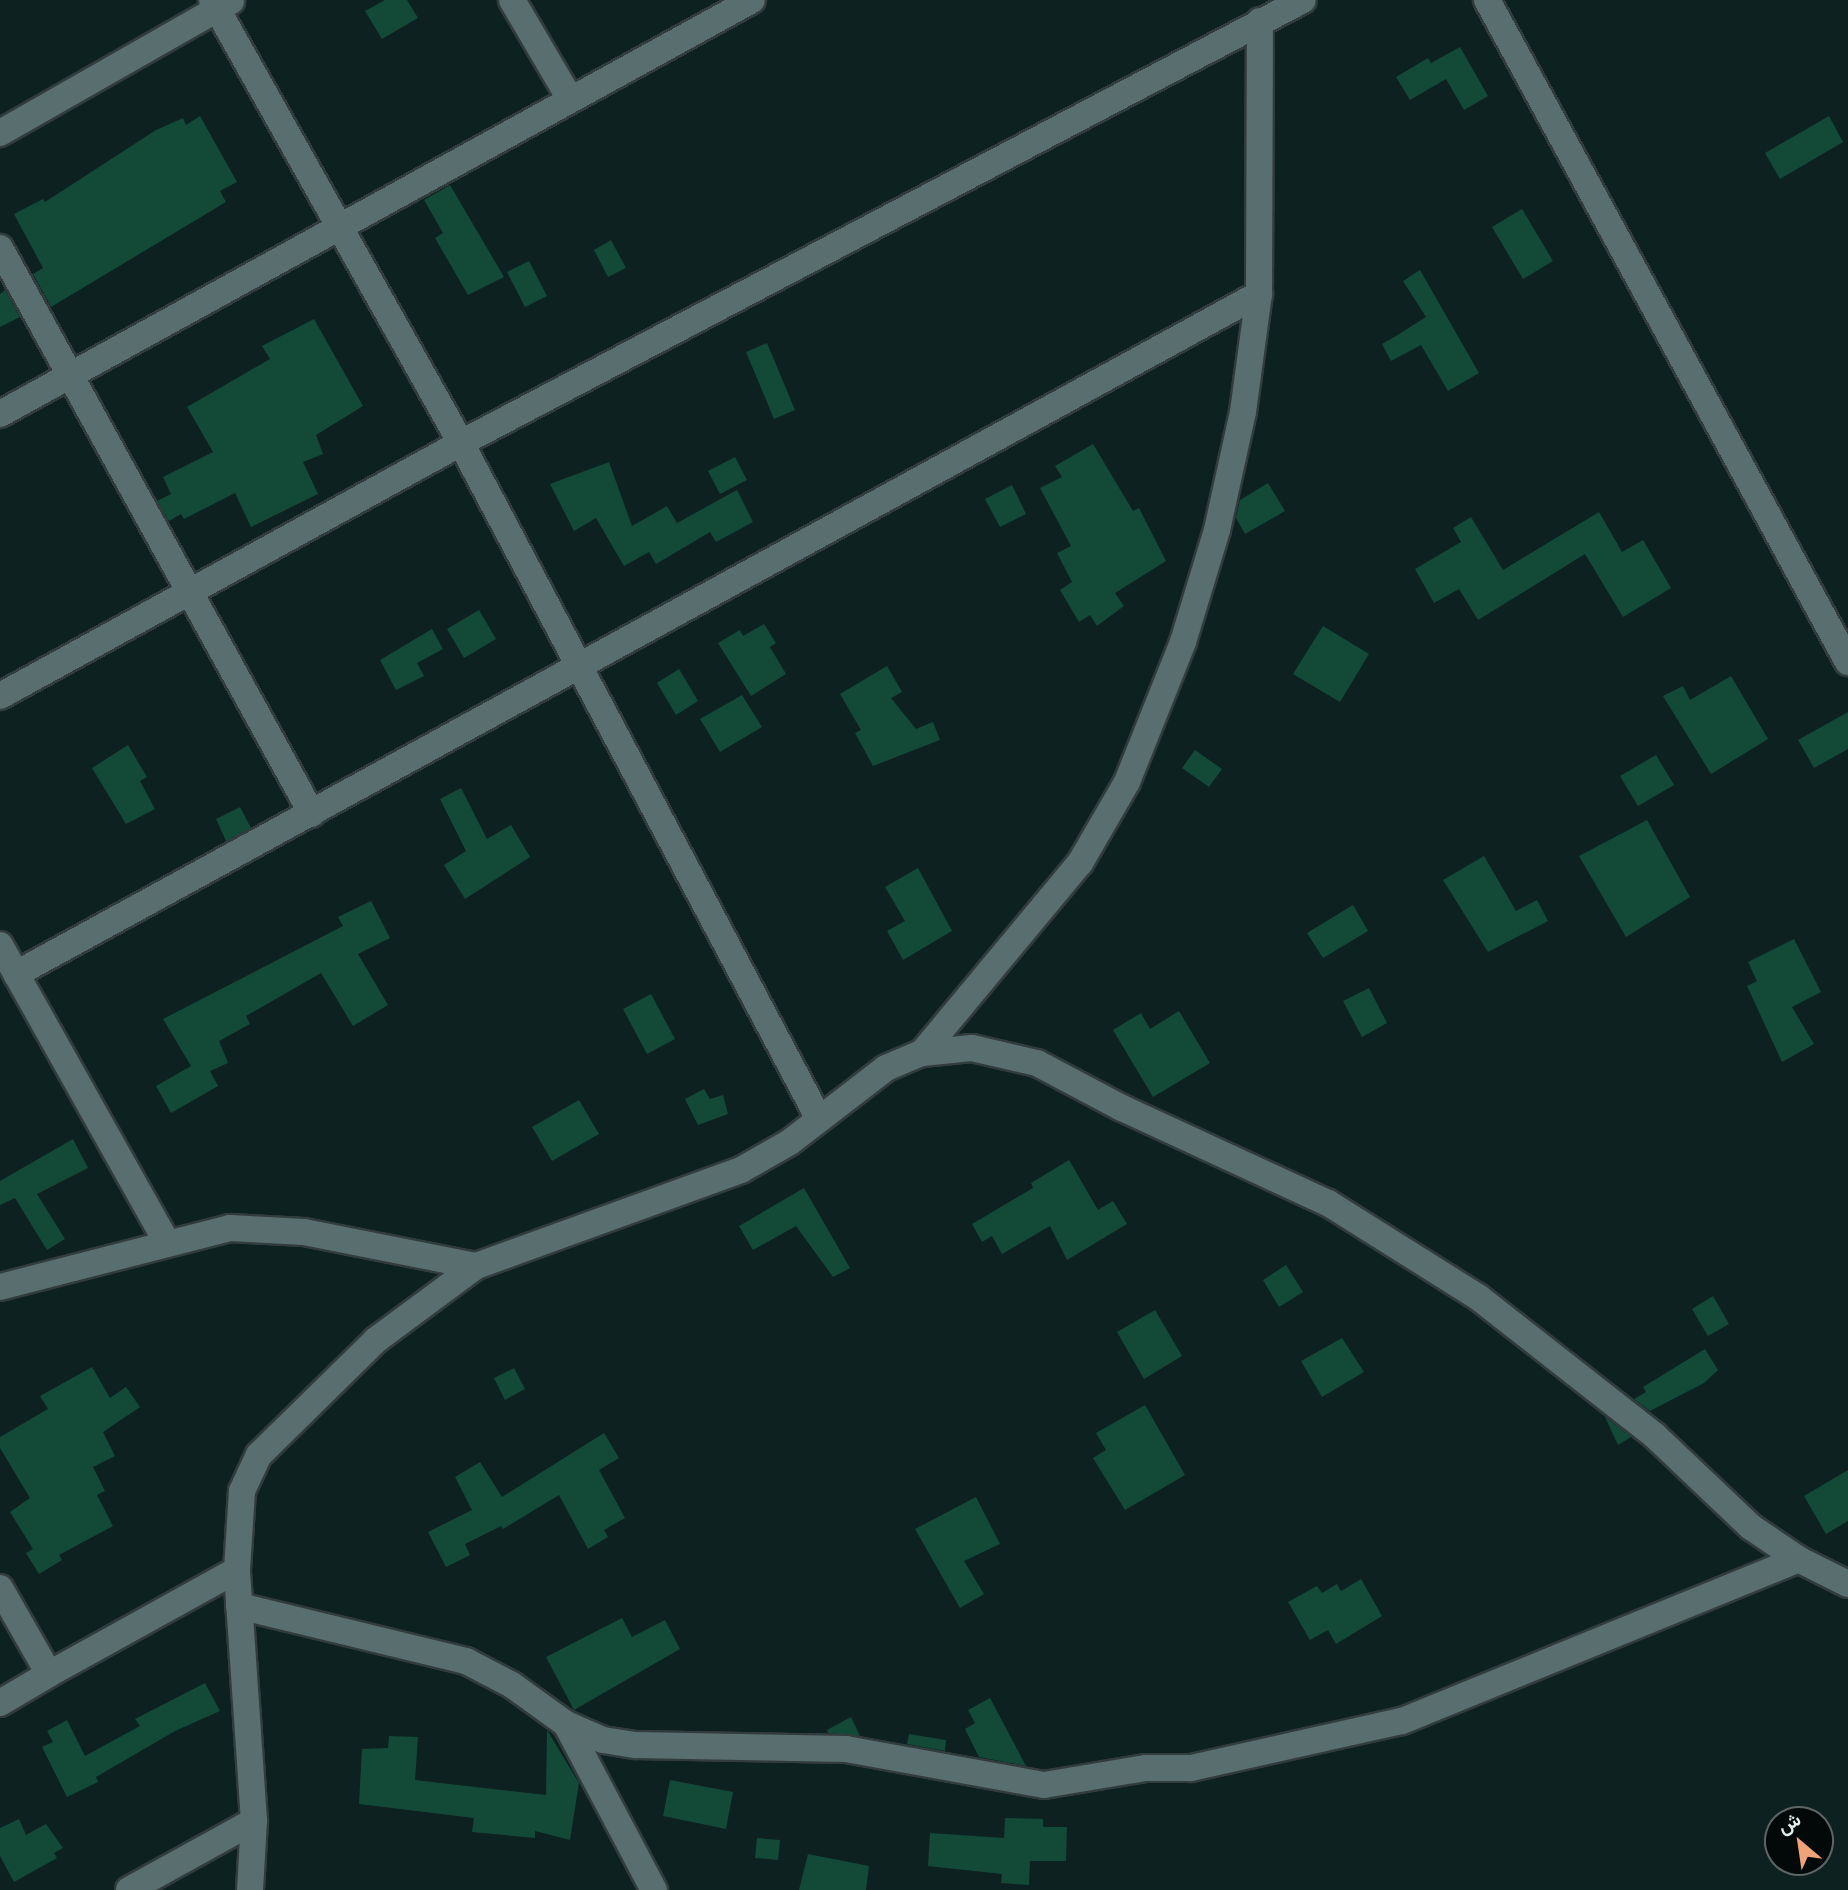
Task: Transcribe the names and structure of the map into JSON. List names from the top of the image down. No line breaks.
{"north":"top left"}
